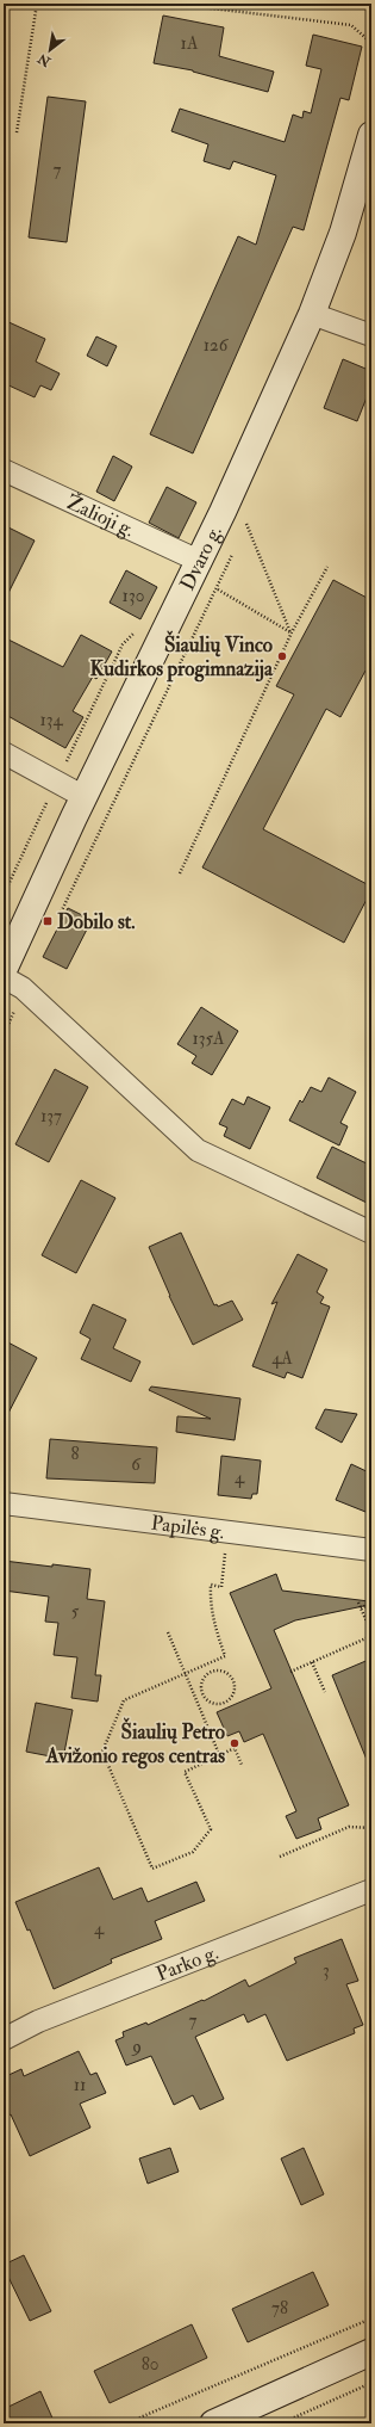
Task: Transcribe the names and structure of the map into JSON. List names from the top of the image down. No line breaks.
{"streets":{"main road":["Dvaro g."],"street":["Žalioji g.","Papilės g.","Parko g."]},"crossings":[["Žalioji g.","Dvaro g."]],"places":{"other":["Šiaulių Vinco Kudirkos progimnazija","Šiaulių Petro Avižonio regos centras"],"transit":["Dobilo st."]},"house_numbers":["1A","7","126","130","134","135A","137","4A","8","6","4","5","4","3","7","9","11","78","80"],"north":"bottom left"}
